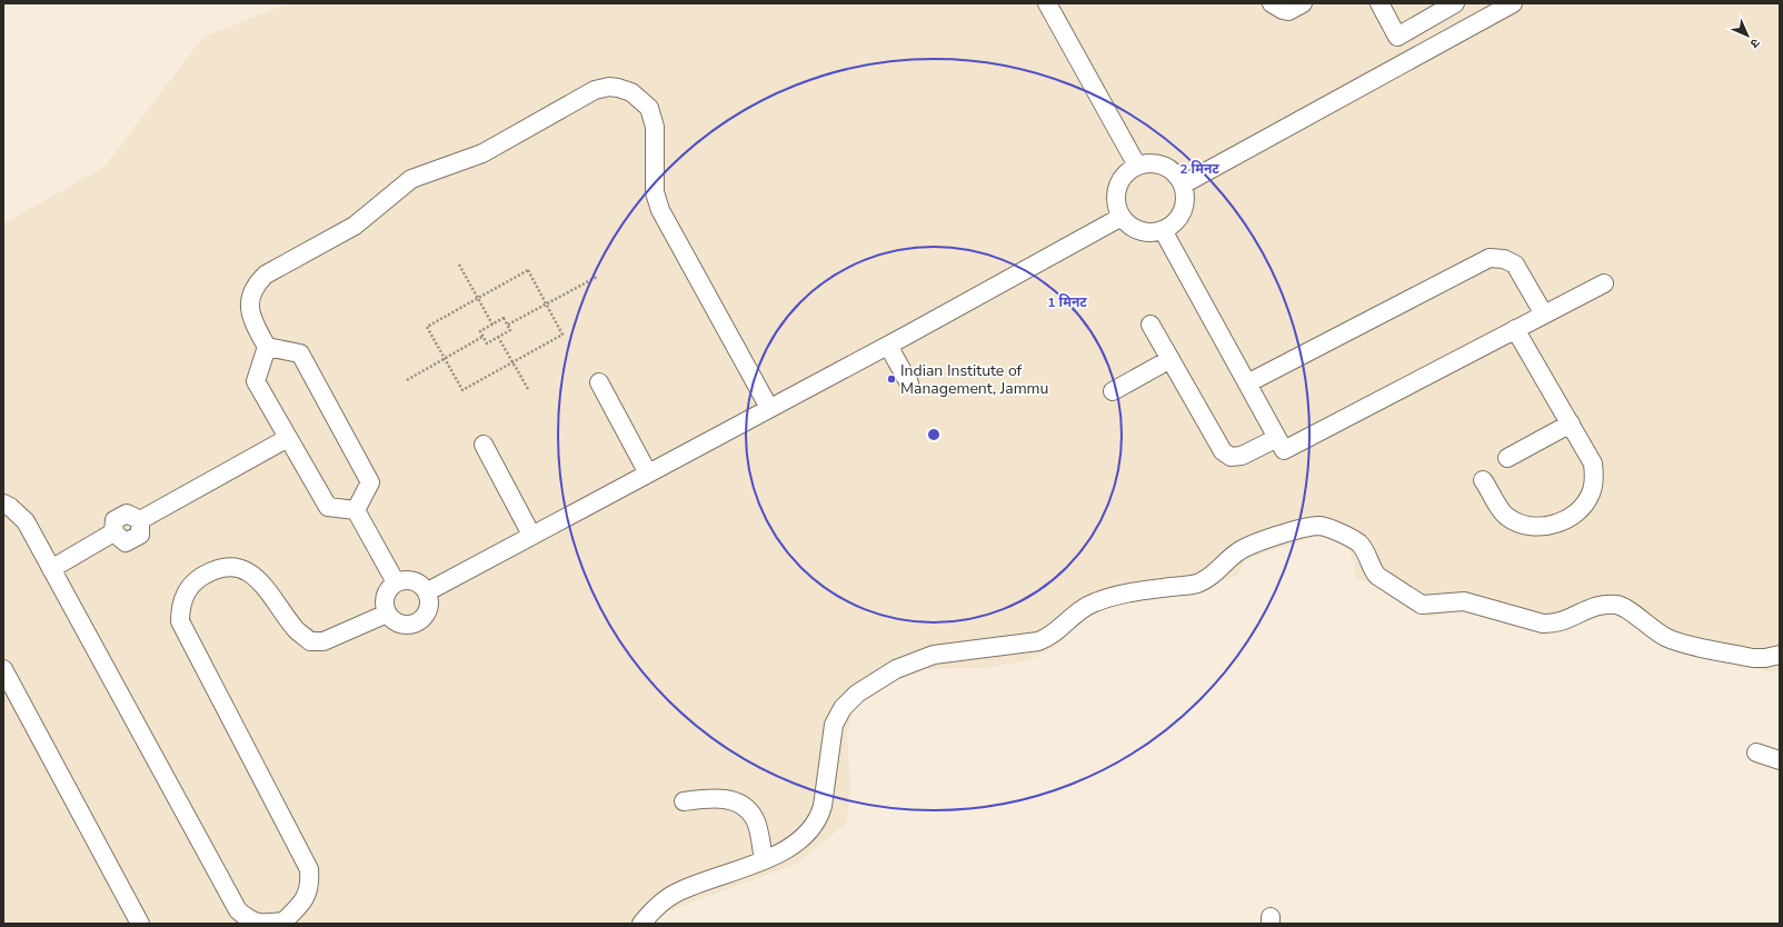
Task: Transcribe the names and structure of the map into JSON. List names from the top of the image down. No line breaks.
{"places":["Indian Institute of Management, Jammu"],"north":"bottom right","rings":["2 मिनट","1 मिनट"]}
